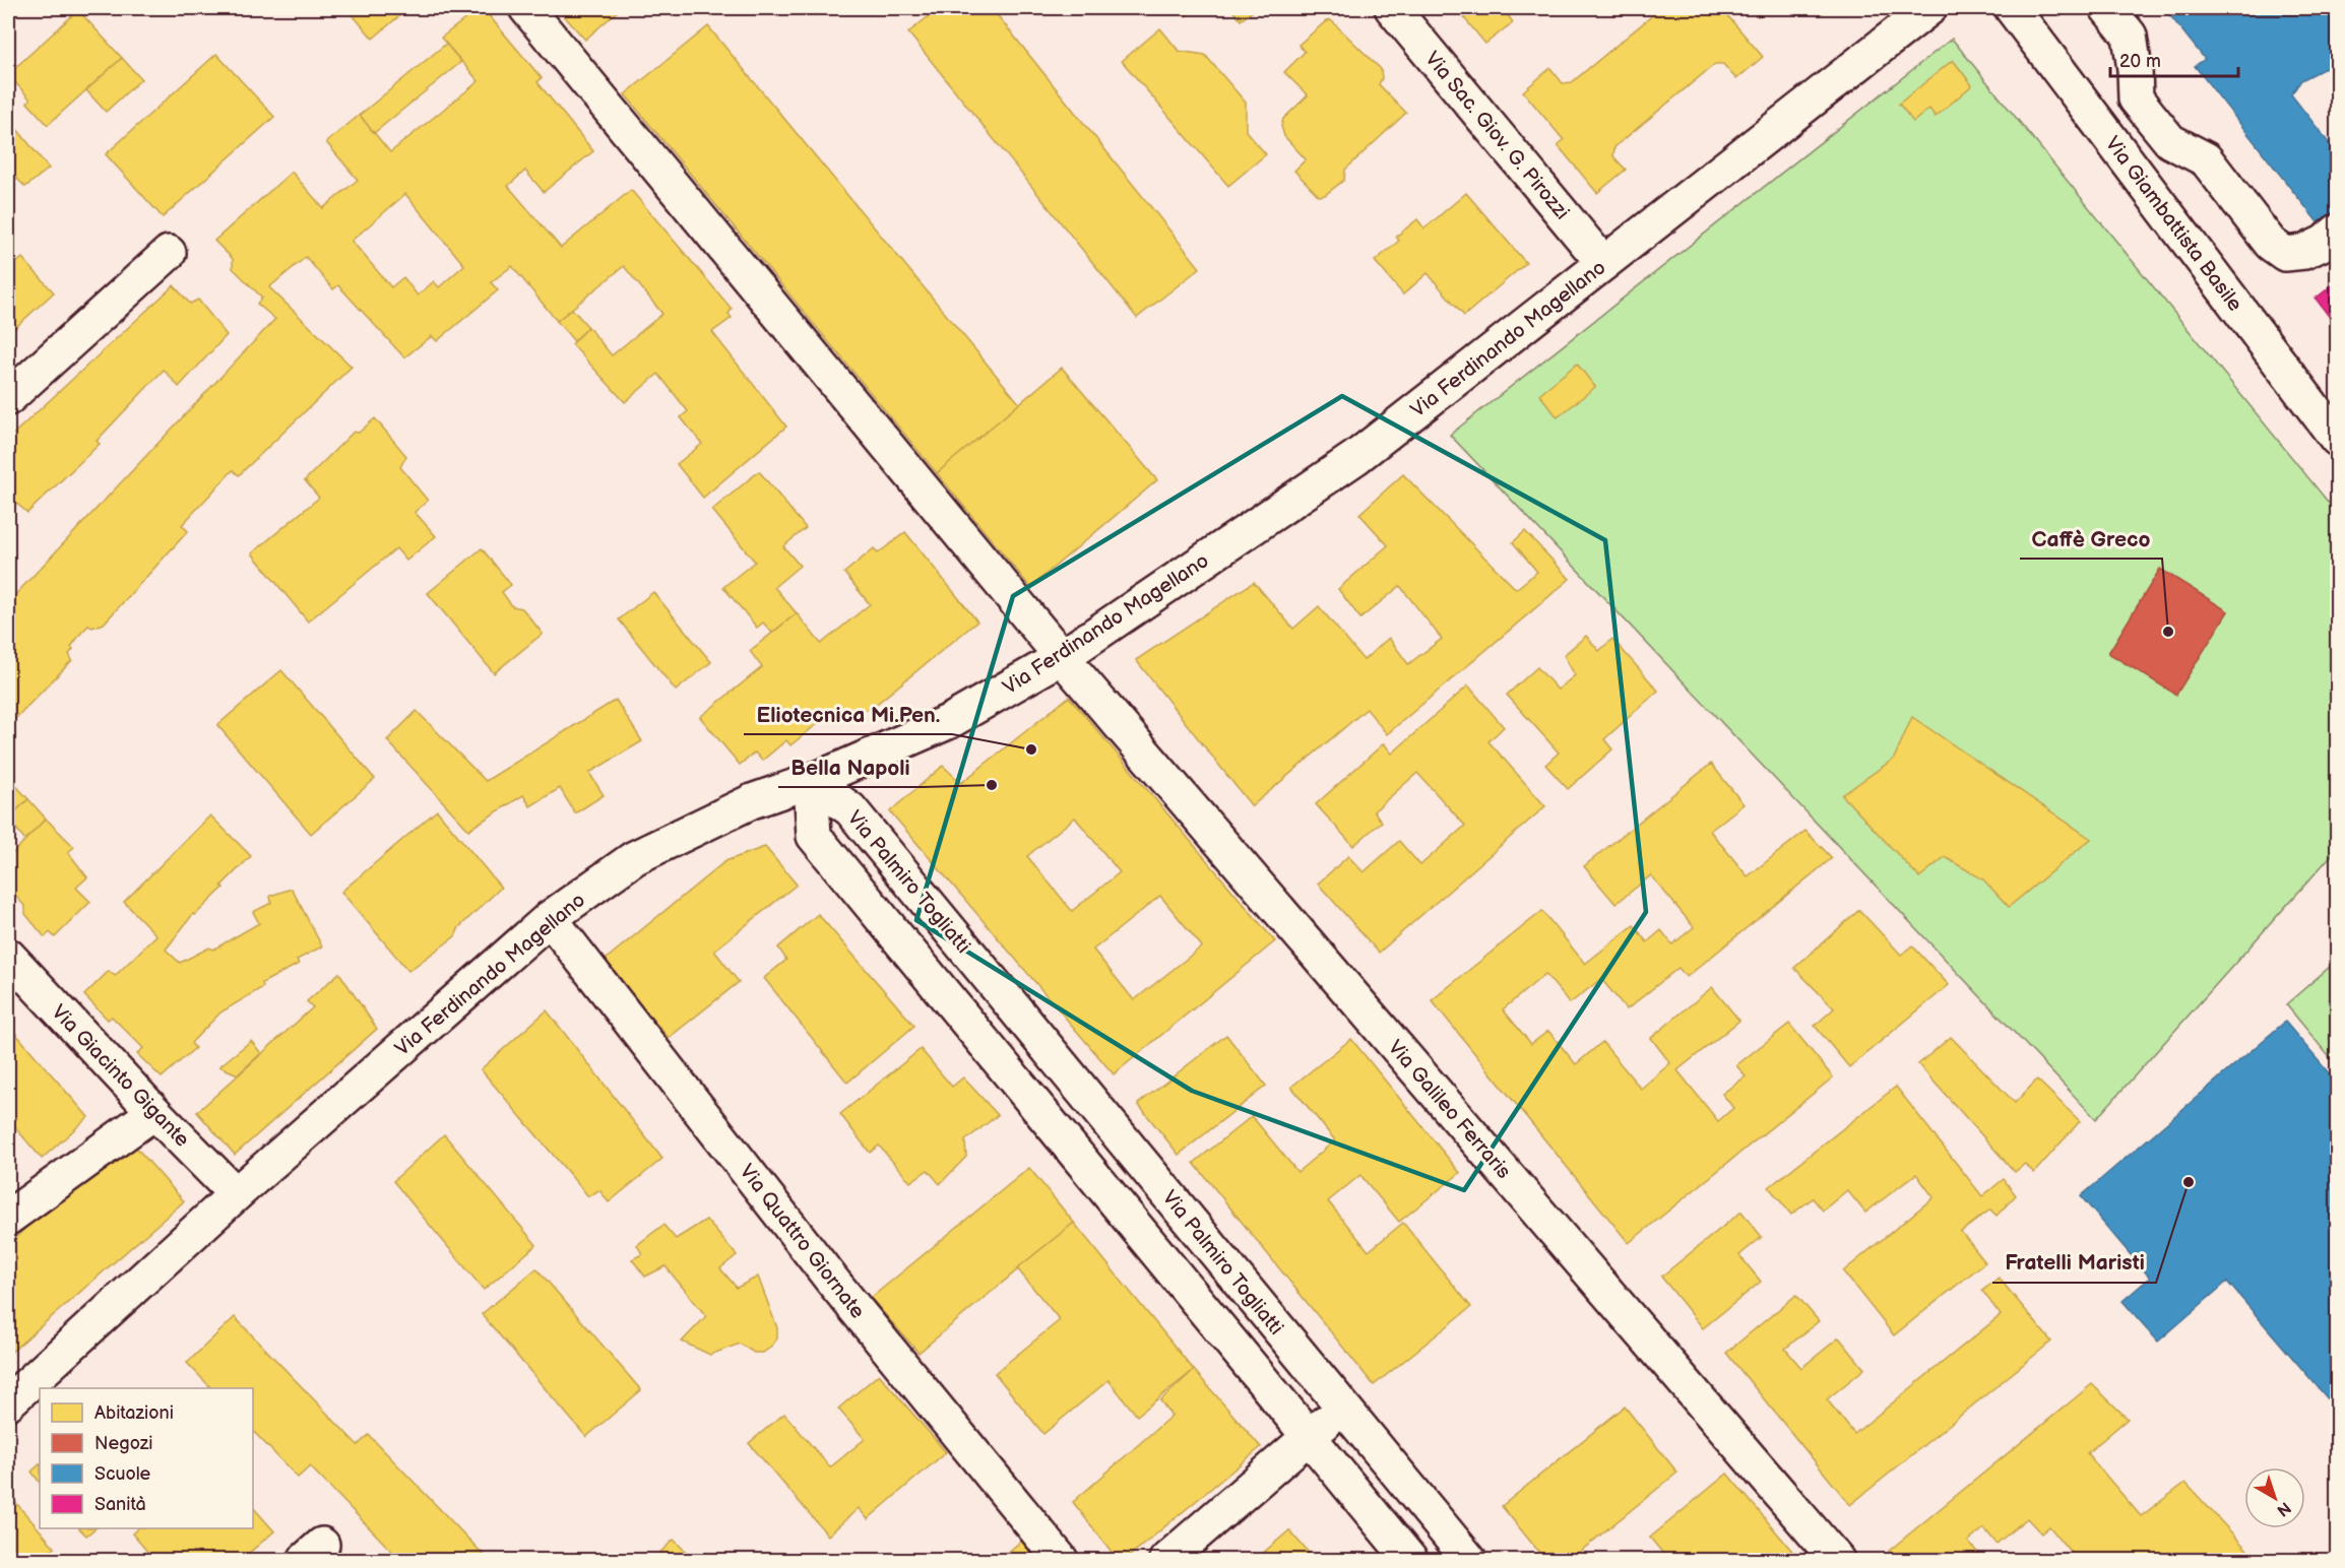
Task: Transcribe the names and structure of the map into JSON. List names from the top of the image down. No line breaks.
{"streets":{"street":["Via Sac. Giov. G. Pirozzi","Via Giambattista Basile","Via Ferdinando Magellano","Via Palmiro Togliatti","Via Giacinto Gigante","Via Galileo Ferraris","Via Quattro Giornate"]},"crossings":[["Via Sac. Giov. G. Pirozzi","Via Ferdinando Magellano"],["Via Ferdinando Magellano","Via Palmiro Togliatti"],["Via Ferdinando Magellano","Via Giacinto Gigante"],["Via Ferdinando Magellano","Via Galileo Ferraris"],["Via Ferdinando Magellano","Via Quattro Giornate"]],"places":["Caffè Greco","Eliotecnica Mi.Pen.","Bella Napoli","Fratelli Maristi"],"legend":["Abitazioni","Negozi","Scuole","Sanità"],"scale_bar":"20 m","north":"bottom right"}
